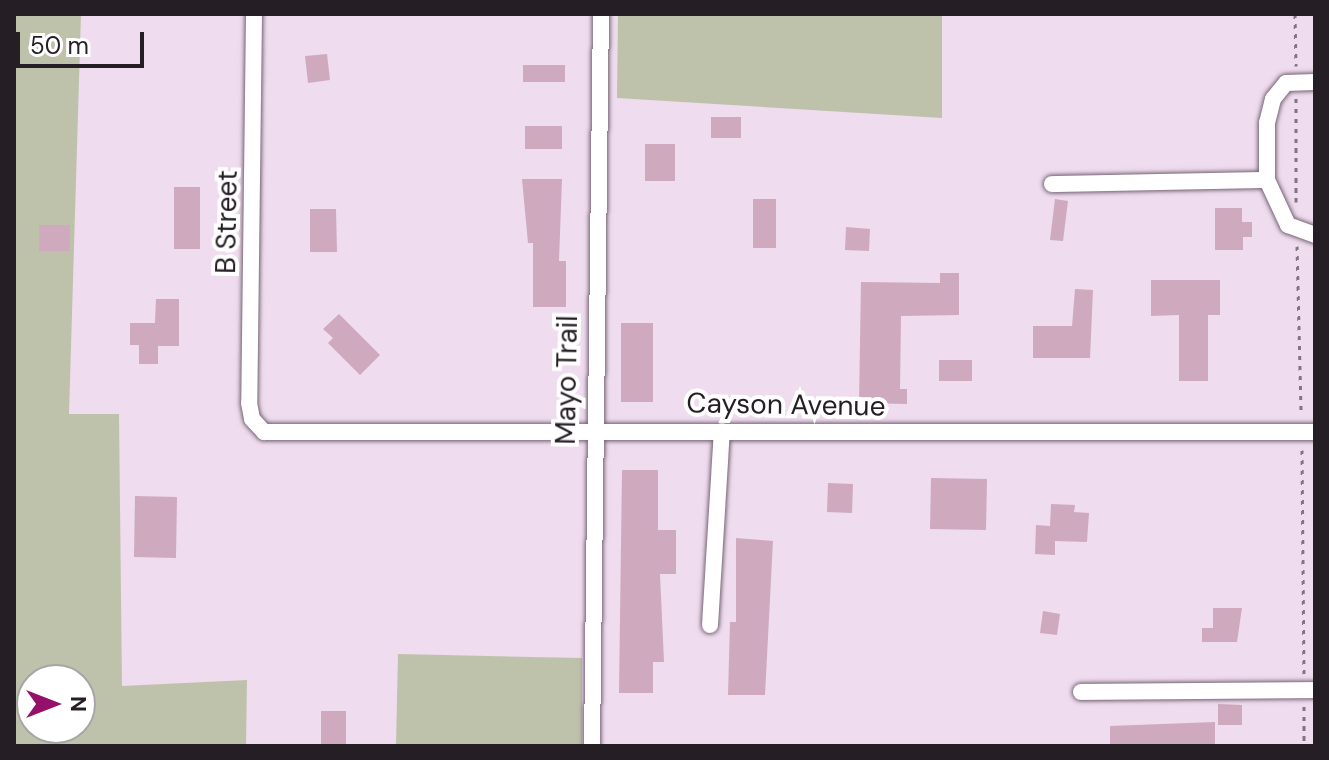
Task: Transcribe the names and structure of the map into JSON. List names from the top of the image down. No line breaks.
{"streets":{"street":["B Street","Mayo Trail","Cayson Avenue"]},"crossings":[["B Street","Cayson Avenue"],["Mayo Trail","Cayson Avenue"]],"scale_bar":"50 m","north":"right"}
